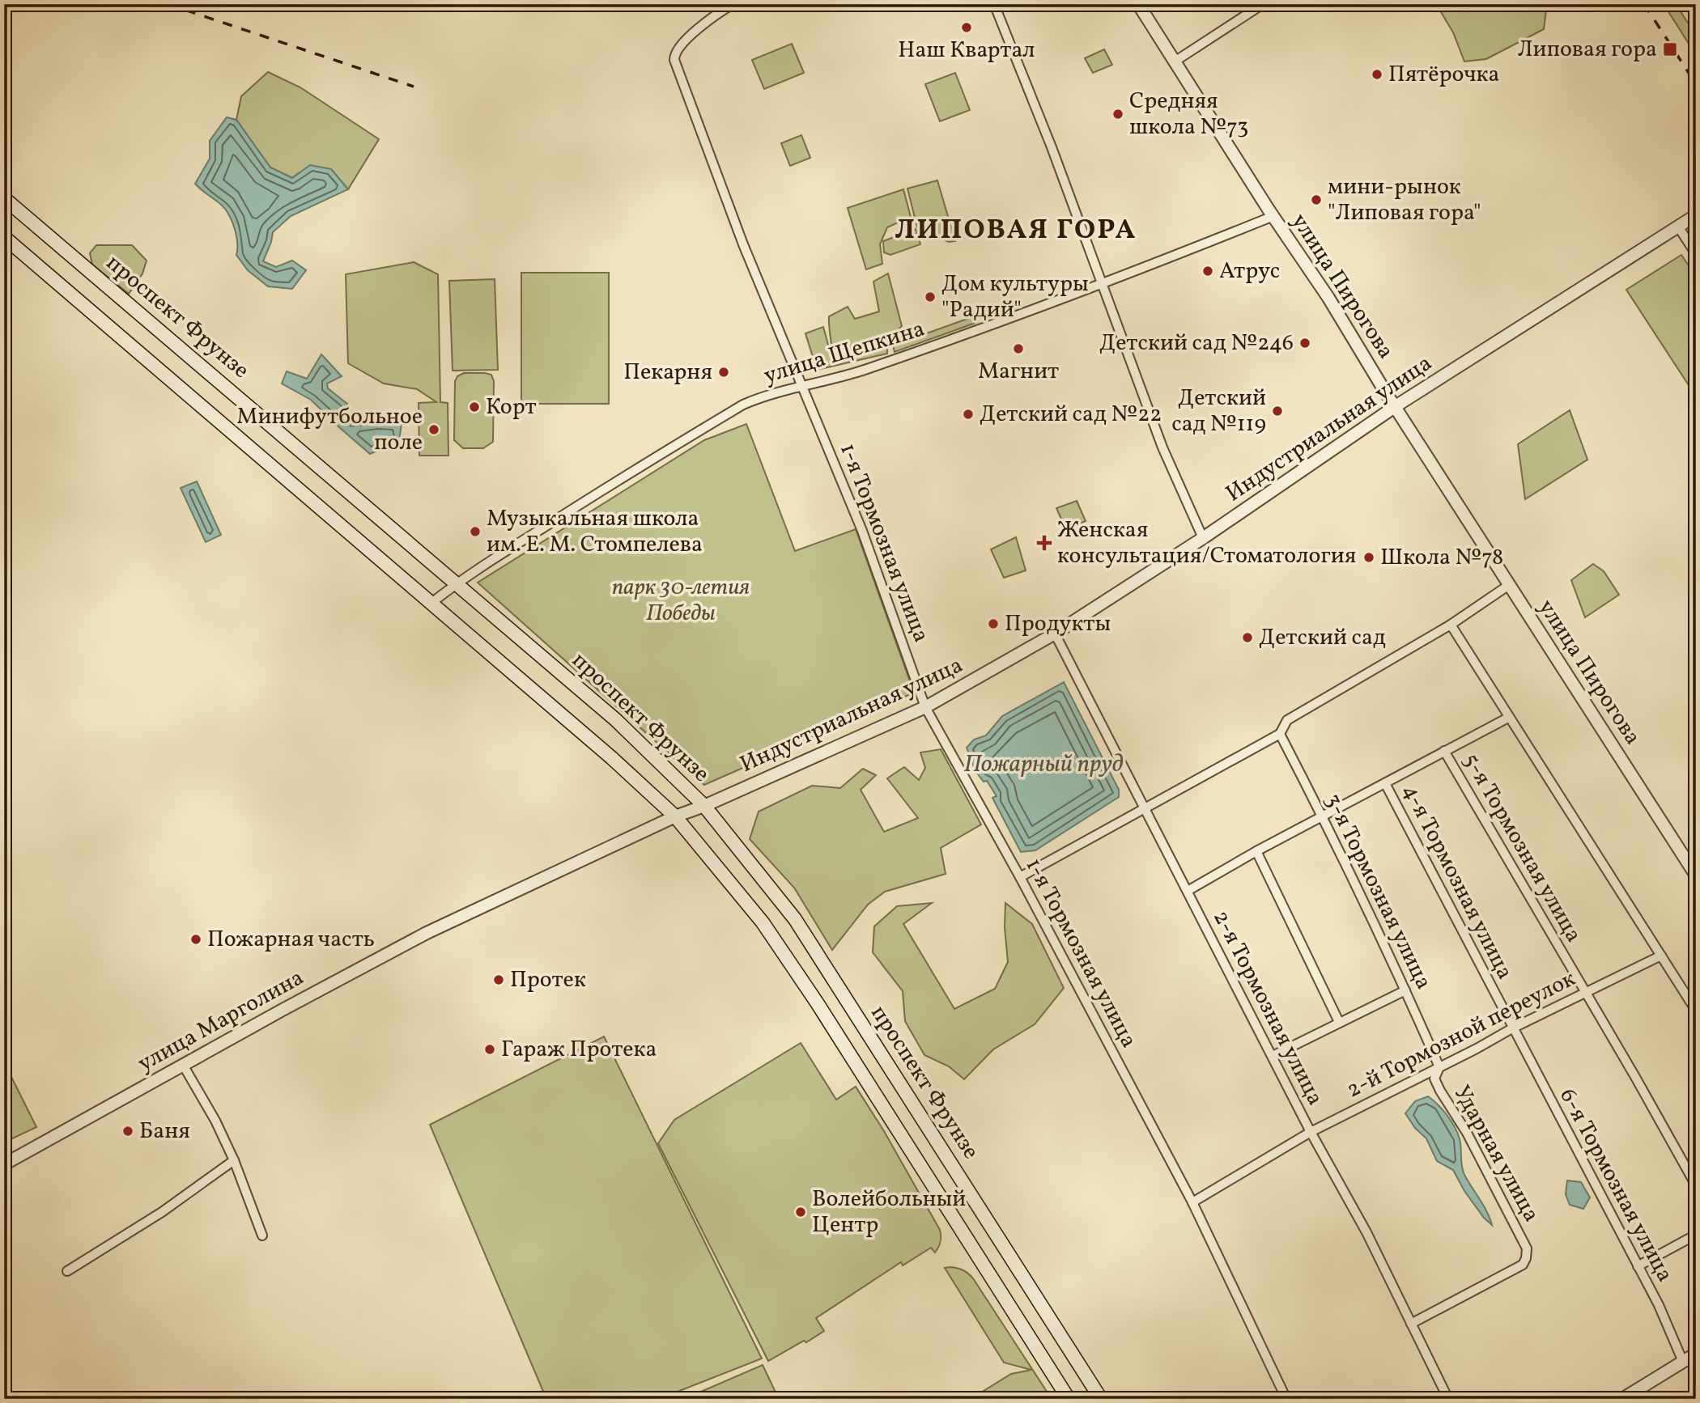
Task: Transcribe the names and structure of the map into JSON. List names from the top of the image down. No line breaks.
{"streets":{"main road":["проспект Фрунзе"],"street":["улица Пирогова","улица Щепкина","Индустриальная улица","1-я Тормозная улица","5-я Тормозная улица","4-я Тормозная улица","3-я Тормозная улица","2-я Тормозная улица","улица Марголина","2-й Тормозной переулок","Ударная улица","6-я Тормозная улица"]},"crossings":[["улица Пирогова","улица Щепкина"],["улица Пирогова","Индустриальная улица"],["проспект Фрунзе","улица Щепкина"],["проспект Фрунзе","Индустриальная улица"],["проспект Фрунзе","улица Марголина"],["улица Щепкина","1-я Тормозная улица"],["Индустриальная улица","1-я Тормозная улица"],["Индустриальная улица","2-я Тормозная улица"],["Индустриальная улица","улица Марголина"],["1-я Тормозная улица","2-й Тормозной переулок"],["5-я Тормозная улица","2-й Тормозной переулок"],["4-я Тормозная улица","2-й Тормозной переулок"],["4-я Тормозная улица","6-я Тормозная улица"],["3-я Тормозная улица","2-й Тормозной переулок"],["3-я Тормозная улица","Ударная улица"],["2-я Тормозная улица","2-й Тормозной переулок"],["2-я Тормозная улица","Ударная улица"],["2-й Тормозной переулок","Ударная улица"],["2-й Тормозной переулок","6-я Тормозная улица"]],"districts":["ЛИПОВАЯ ГОРА"],"water":["Пожарный пруд"],"parks":["парк 30-летия Победы"],"places":{"other":["Наш Квартал","Пятёрочка","Средняя школа №73","мини-рынок \"Липовая гора\"","Атрус","Дом культуры \"Радий\"","Детский сад №246","Магнит","Пекарня","Корт","Детский сад №119","Детский сад №22","Минифутбольное поле","Музыкальная школа им. Е. М. Стомпелева","Школа №78","Продукты","Детский сад","Пожарная часть","Протек","Гараж Протека","Баня","Волейбольный Центр"],"transit":["Липовая гора"],"health":["Женская консультация/Стоматология"]}}
